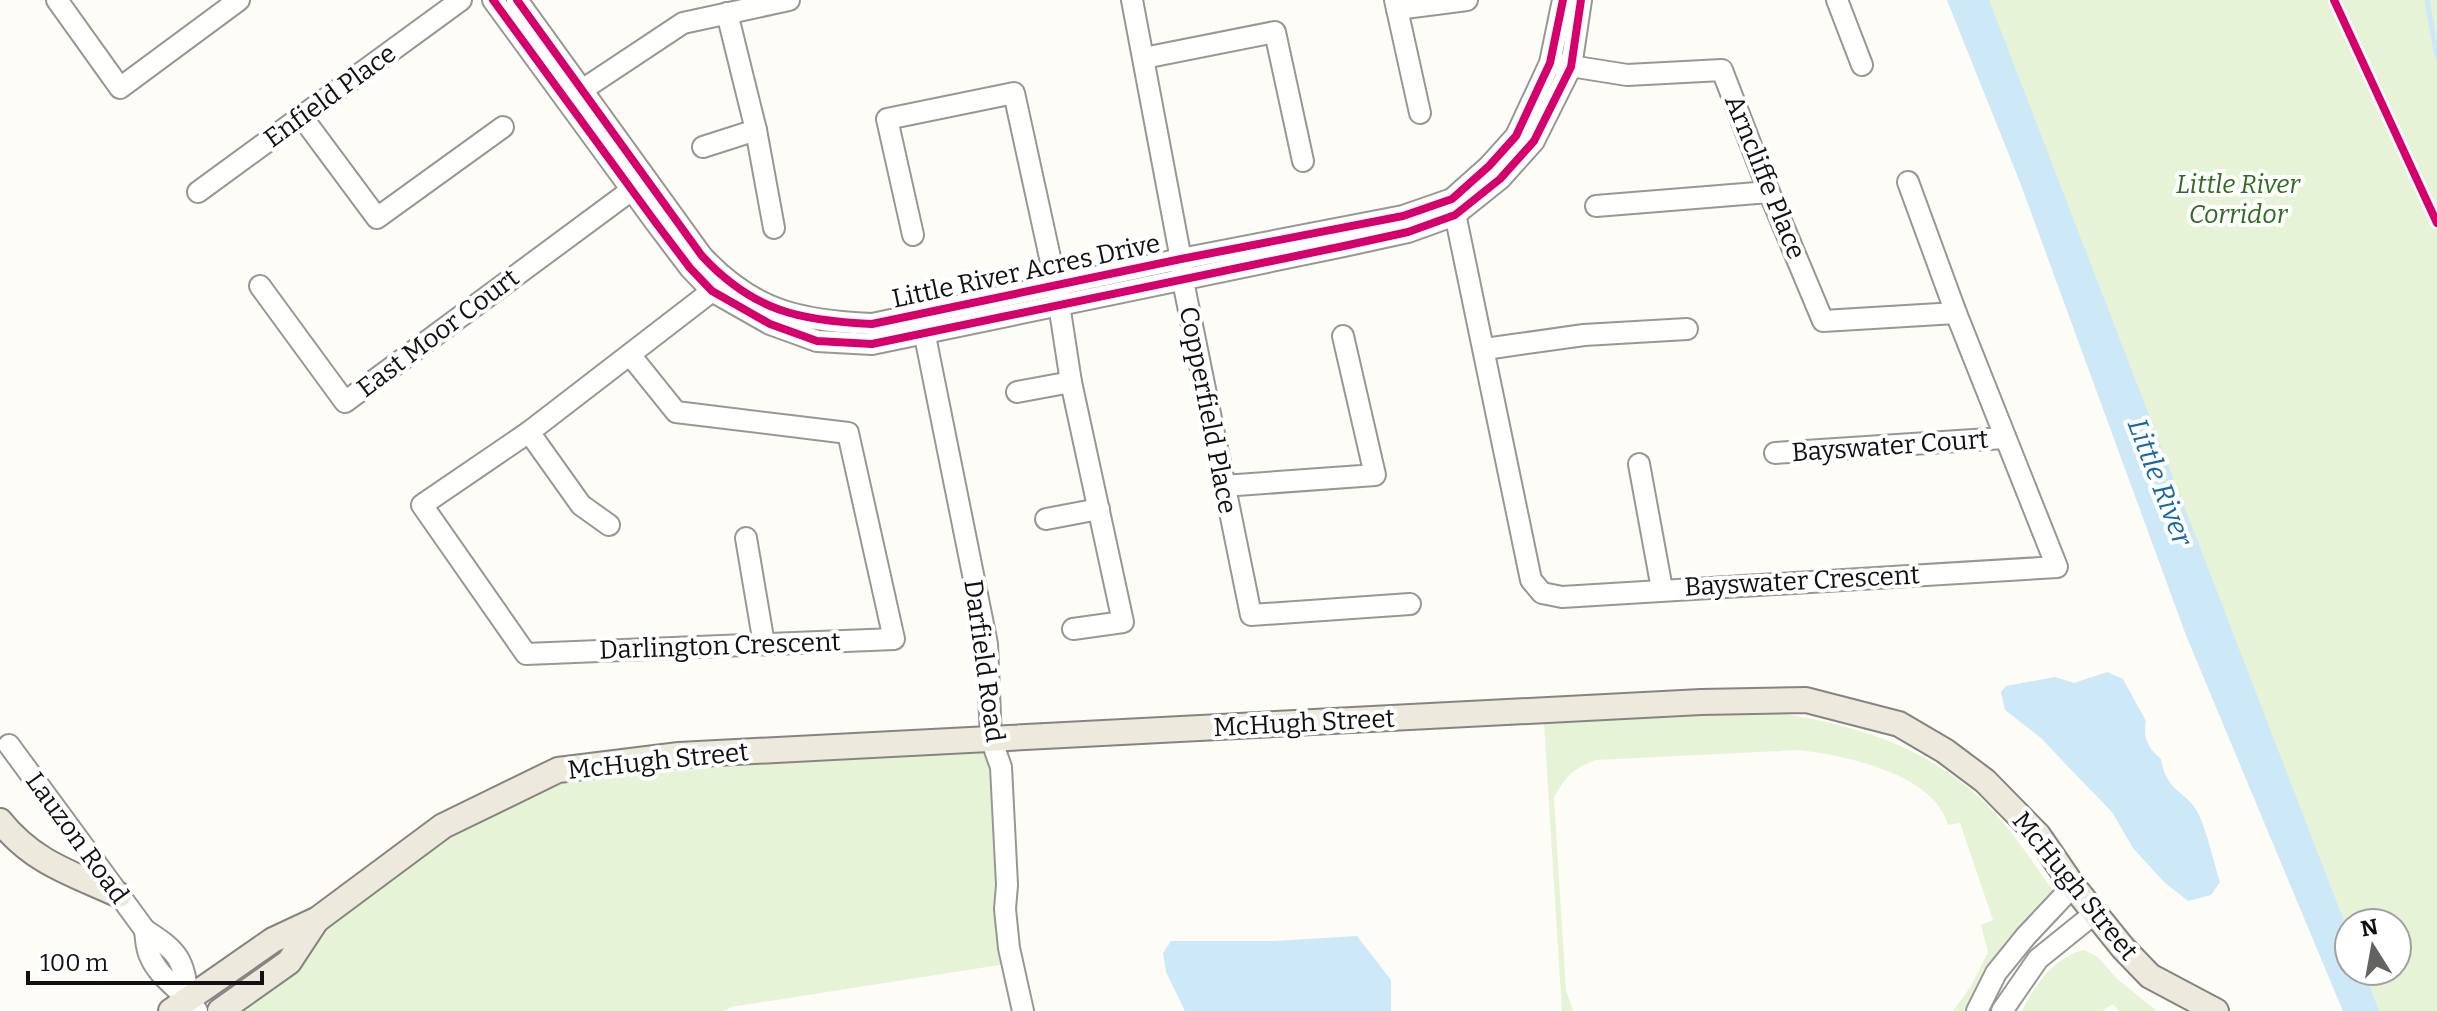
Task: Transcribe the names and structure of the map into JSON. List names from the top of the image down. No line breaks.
{"streets":{"main road":["McHugh Street"],"street":["Enfield Place","Arncliffe Place","Little River Acres Drive","East Moor Court","Copperfield Place","Bayswater Court","Bayswater Crescent","Darlington Crescent","Darfield Road","Lauzon Road"]},"crossings":[["Arncliffe Place","Little River Acres Drive"],["Arncliffe Place","Bayswater Crescent"],["Little River Acres Drive","East Moor Court"],["Little River Acres Drive","Copperfield Place"],["Little River Acres Drive","Bayswater Crescent"],["Little River Acres Drive","Darlington Crescent"],["Little River Acres Drive","Darfield Road"],["Bayswater Court","Bayswater Crescent"],["Darfield Road","McHugh Street"],["McHugh Street","Lauzon Road"]],"water":["Little River"],"parks":["Little River Corridor"],"scale_bar":"100 m","north":"top"}
